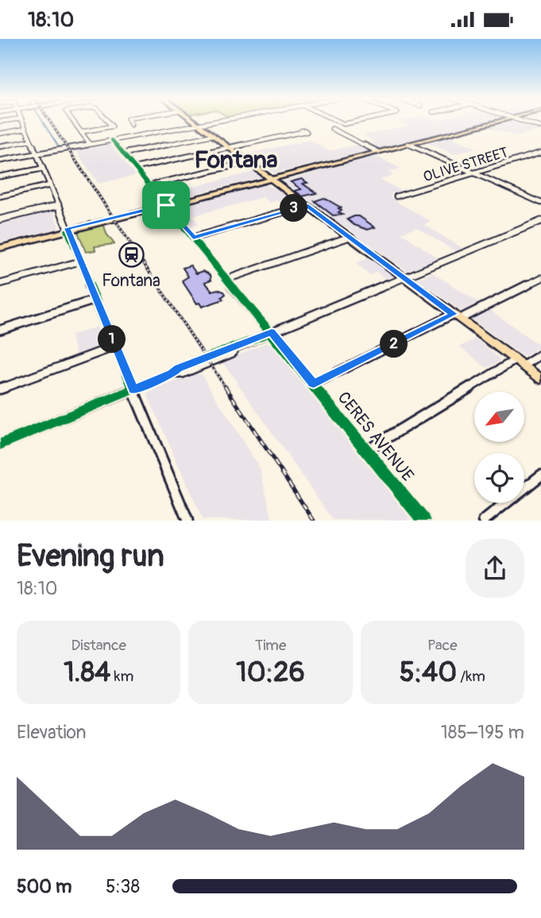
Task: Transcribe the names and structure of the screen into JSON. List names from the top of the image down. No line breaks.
{"streets":{"street":["OLIVE STREET","CERES AVENUE"]},"districts":["Fontana"],"places":{"station":["Fontana"]},"north":"bottom left","page":{"status":"18:10","pins":["3","1","2"],"heading":["Evening run","18:10"],"stats":[["Distance","1.84 km"],["Time","10:26"],["Pace","5:40 /km"]],"chart":["Elevation","185–195 m"],"list":[{"name":"500 m","note":"5:38"}]}}
